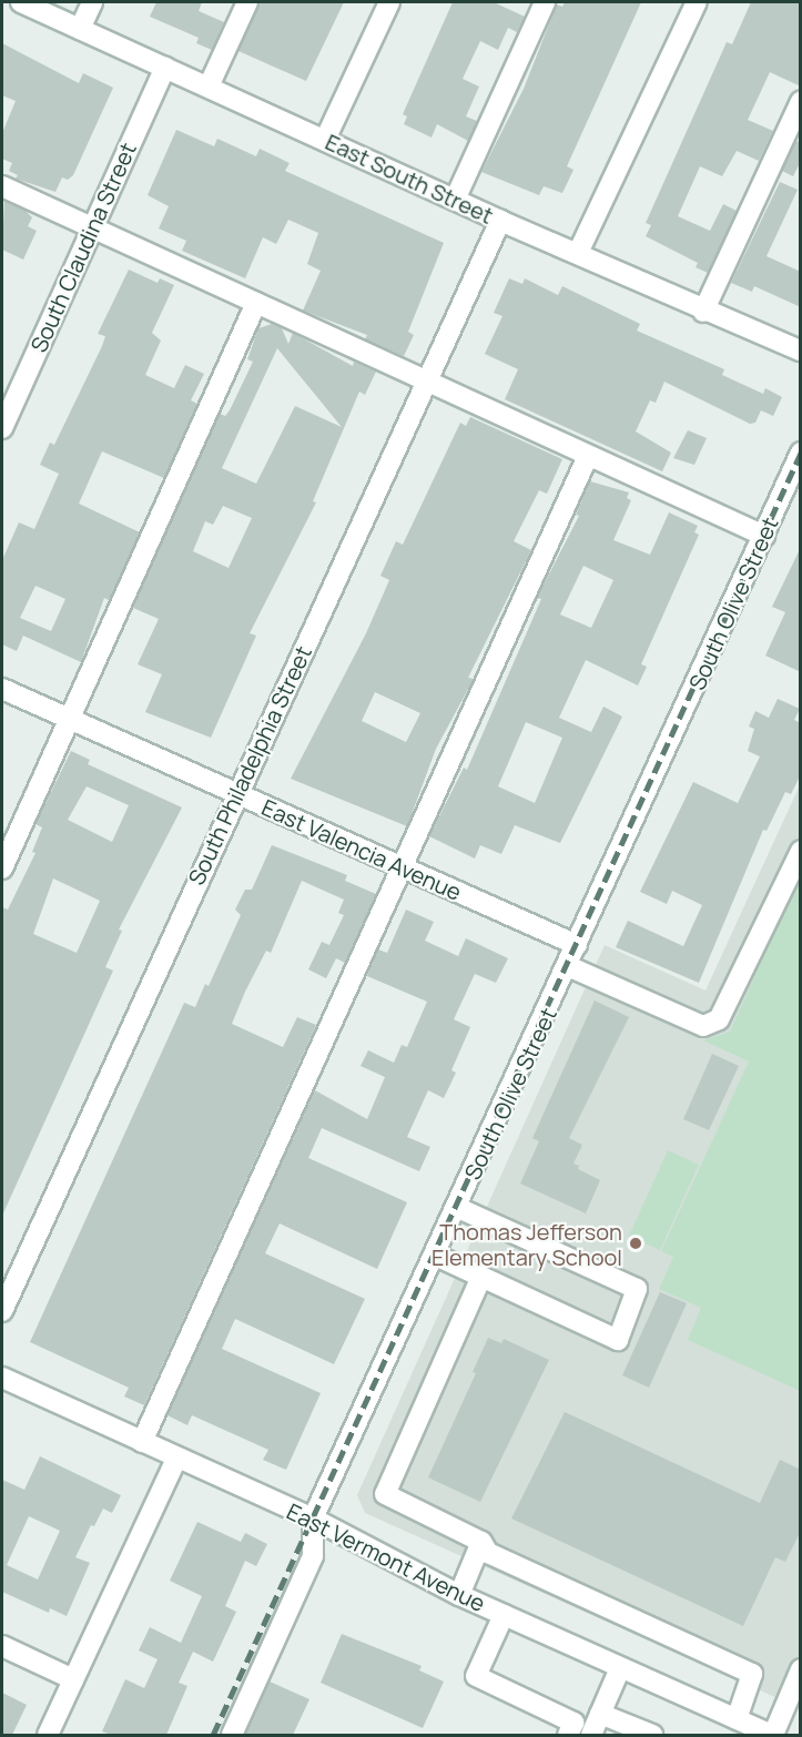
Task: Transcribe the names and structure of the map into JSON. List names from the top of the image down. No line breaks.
{"streets":{"street":["East South Street","South Claudina Street","South Olive Street","South Philadelphia Street","East Valencia Avenue","East Vermont Avenue"]},"crossings":[["East South Street","South Claudina Street"],["East South Street","South Philadelphia Street"],["South Olive Street","East Valencia Avenue"],["South Olive Street","East Vermont Avenue"],["South Philadelphia Street","East Valencia Avenue"]],"places":["Thomas Jefferson Elementary School"]}
